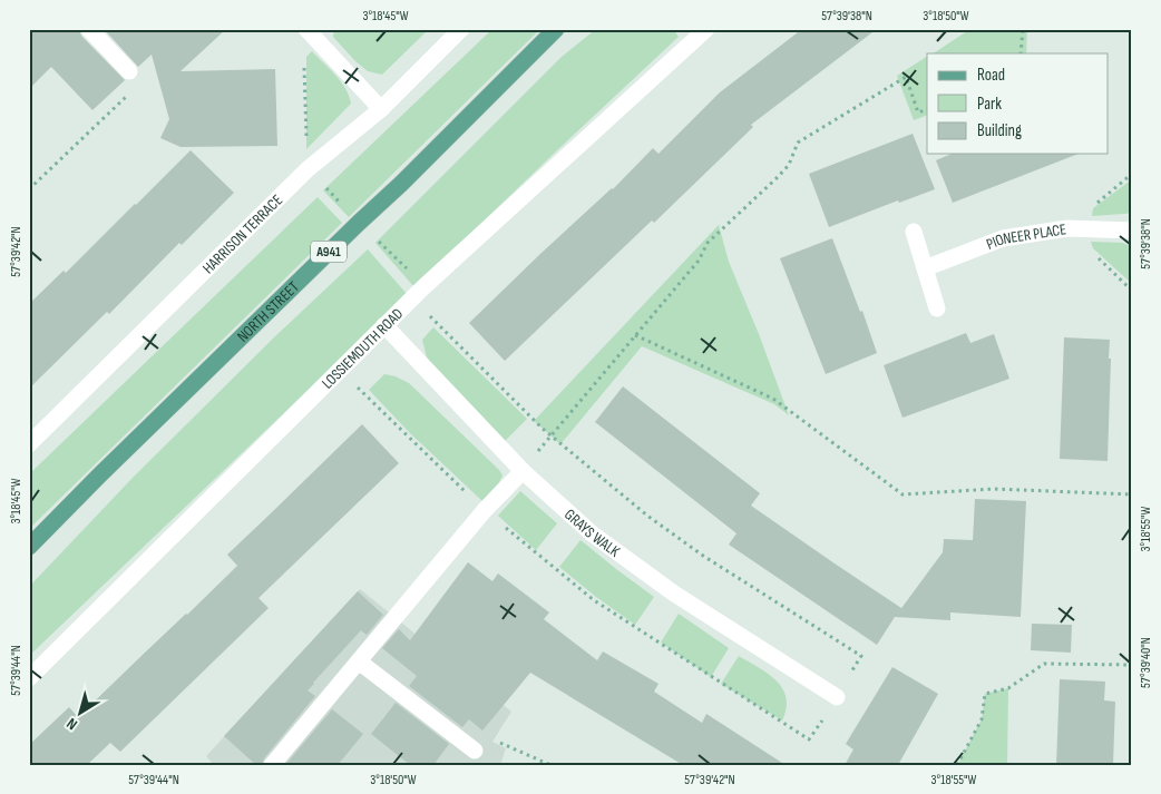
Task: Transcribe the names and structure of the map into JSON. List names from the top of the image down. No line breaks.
{"streets":{"main road":["A941","NORTH STREET"],"street":["HARRISON TERRACE","PIONEER PLACE","LOSSIEMOUTH ROAD","GRAYS WALK"]},"crossings":[["LOSSIEMOUTH ROAD","GRAYS WALK"]],"legend":["Road","Park","Building"],"north":"bottom left","coordinates":["3°18'45\"W","57°39'38\"N","3°18'50\"W","57°39'42\"N","3°18'55\"W","57°39'40\"N","57°39'44\"N"]}
